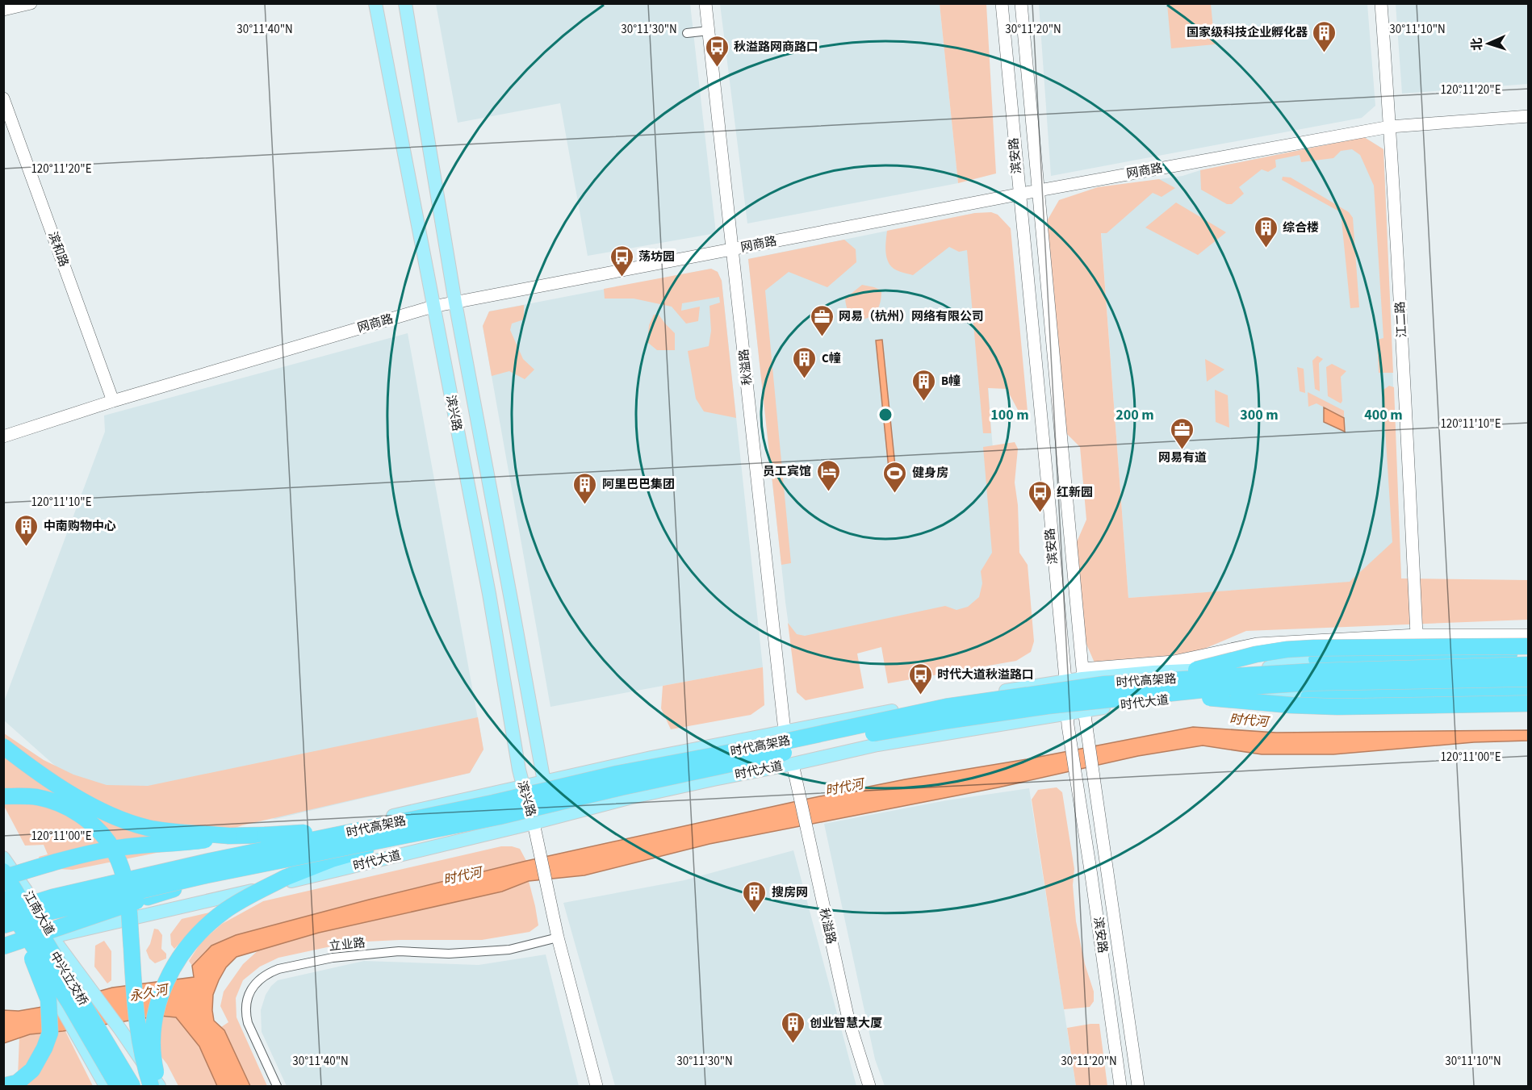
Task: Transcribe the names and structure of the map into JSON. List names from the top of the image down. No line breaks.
{"streets":{"highway":["时代高架路","中兴立交桥"],"main road":["滨兴路","时代大道","江南大道"],"street":["滨安路","网商路","滨和路","江二路","秋溢路","立业路"]},"crossings":[["滨安路","网商路"],["滨安路","时代大道"],["网商路","滨和路"],["网商路","江二路"],["网商路","秋溢路"],["网商路","滨兴路"],["秋溢路","时代大道"],["滨兴路","时代大道"],["滨兴路","立业路"],["时代大道","江南大道"]],"water":["时代河","永久河"],"places":{"building":["国家级科技企业孵化器","综合楼","C幢","B幢","阿里巴巴集团","中南购物中心","搜房网","创业智慧大厦"],"bus stop":["秋溢路网商路口","荡坊园","红新园","时代大道秋溢路口"],"office":["网易（杭州）网络有限公司","网易有道"],"hotel":["员工宾馆"],"sports":["健身房"]},"north":"left","coordinates":["30°11'40\"N","30°11'30\"N","30°11'20\"N","30°11'10\"N","120°11'20\"E","120°11'10\"E","120°11'00\"E"],"rings":["100 m","200 m","300 m","400 m"]}
